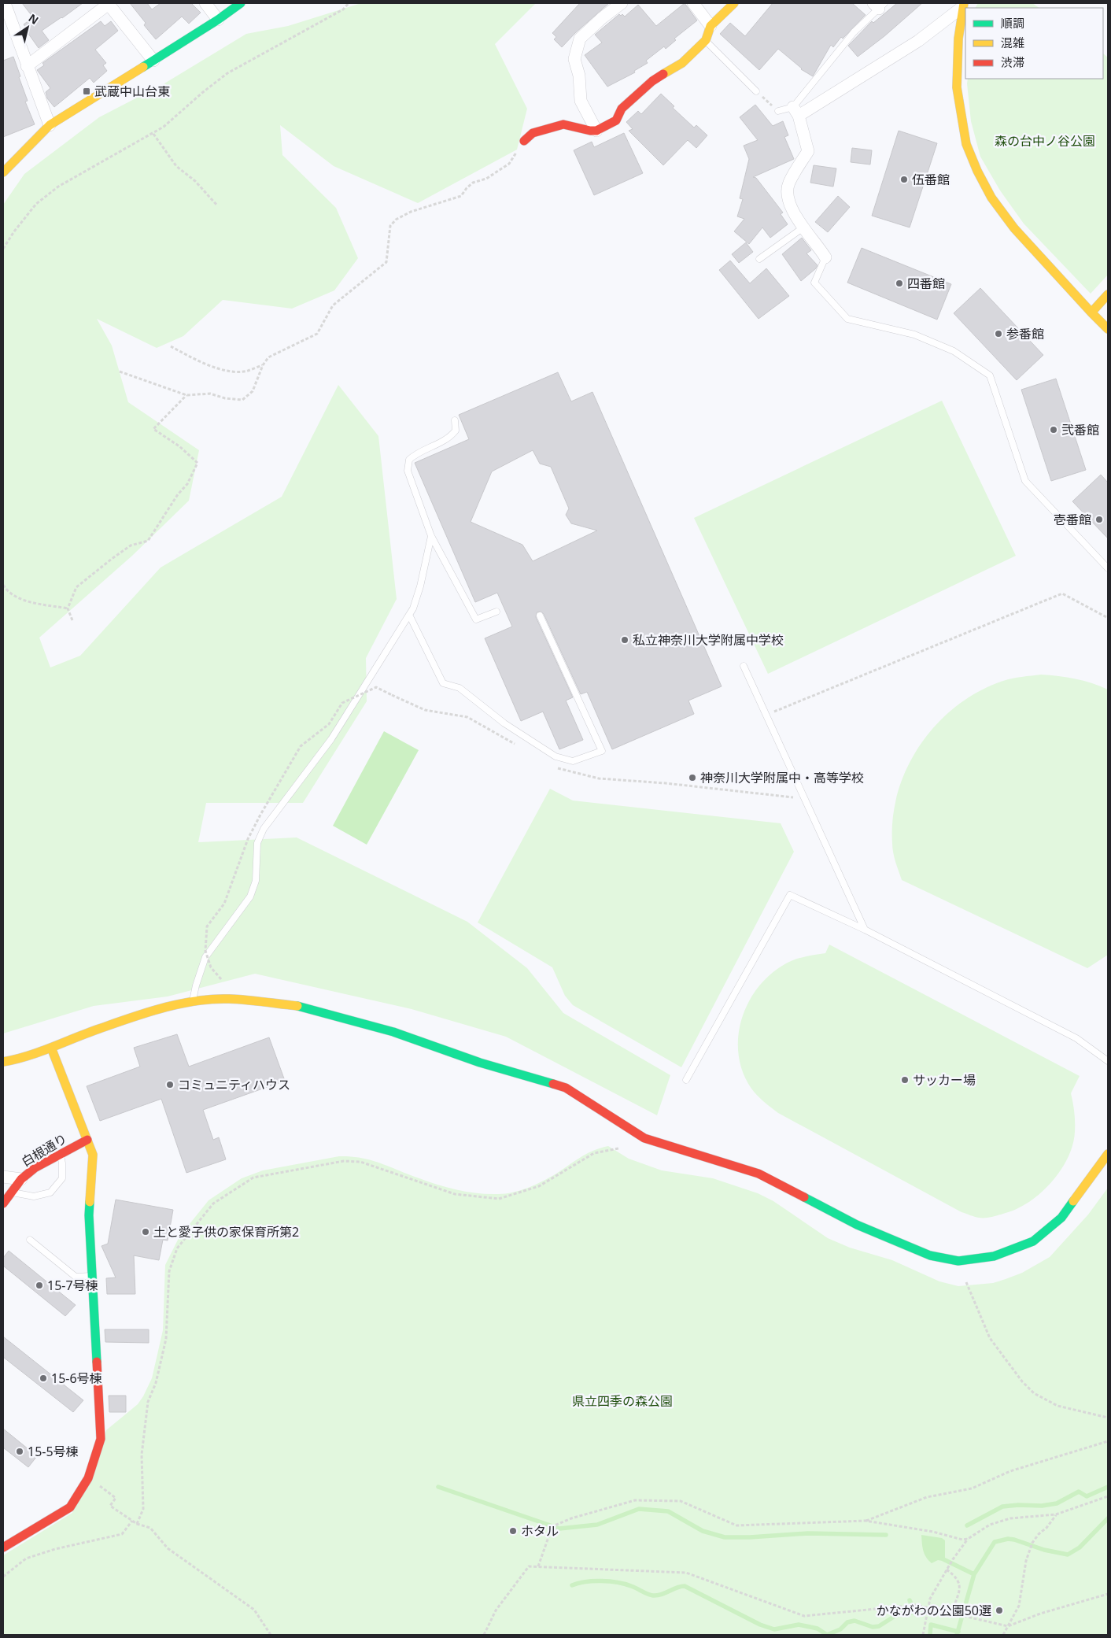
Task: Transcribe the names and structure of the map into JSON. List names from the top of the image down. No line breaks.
{"streets":{"street":["白根通り"]},"parks":["森の台中ノ谷公園","県立四季の森公園"],"places":{"transit":["武蔵中山台東"],"other":["伍番館","四番館","参番館","弐番館","壱番館","私立神奈川大学附属中学校","神奈川大学附属中・高等学校","サッカー場","コミュニティハウス","土と愛子供の家保育所第2","15-7号棟","15-6号棟","15-5号棟","ホタル","かながわの公園50選"]},"legend":["順調","混雑","渋滞"],"north":"top right"}
